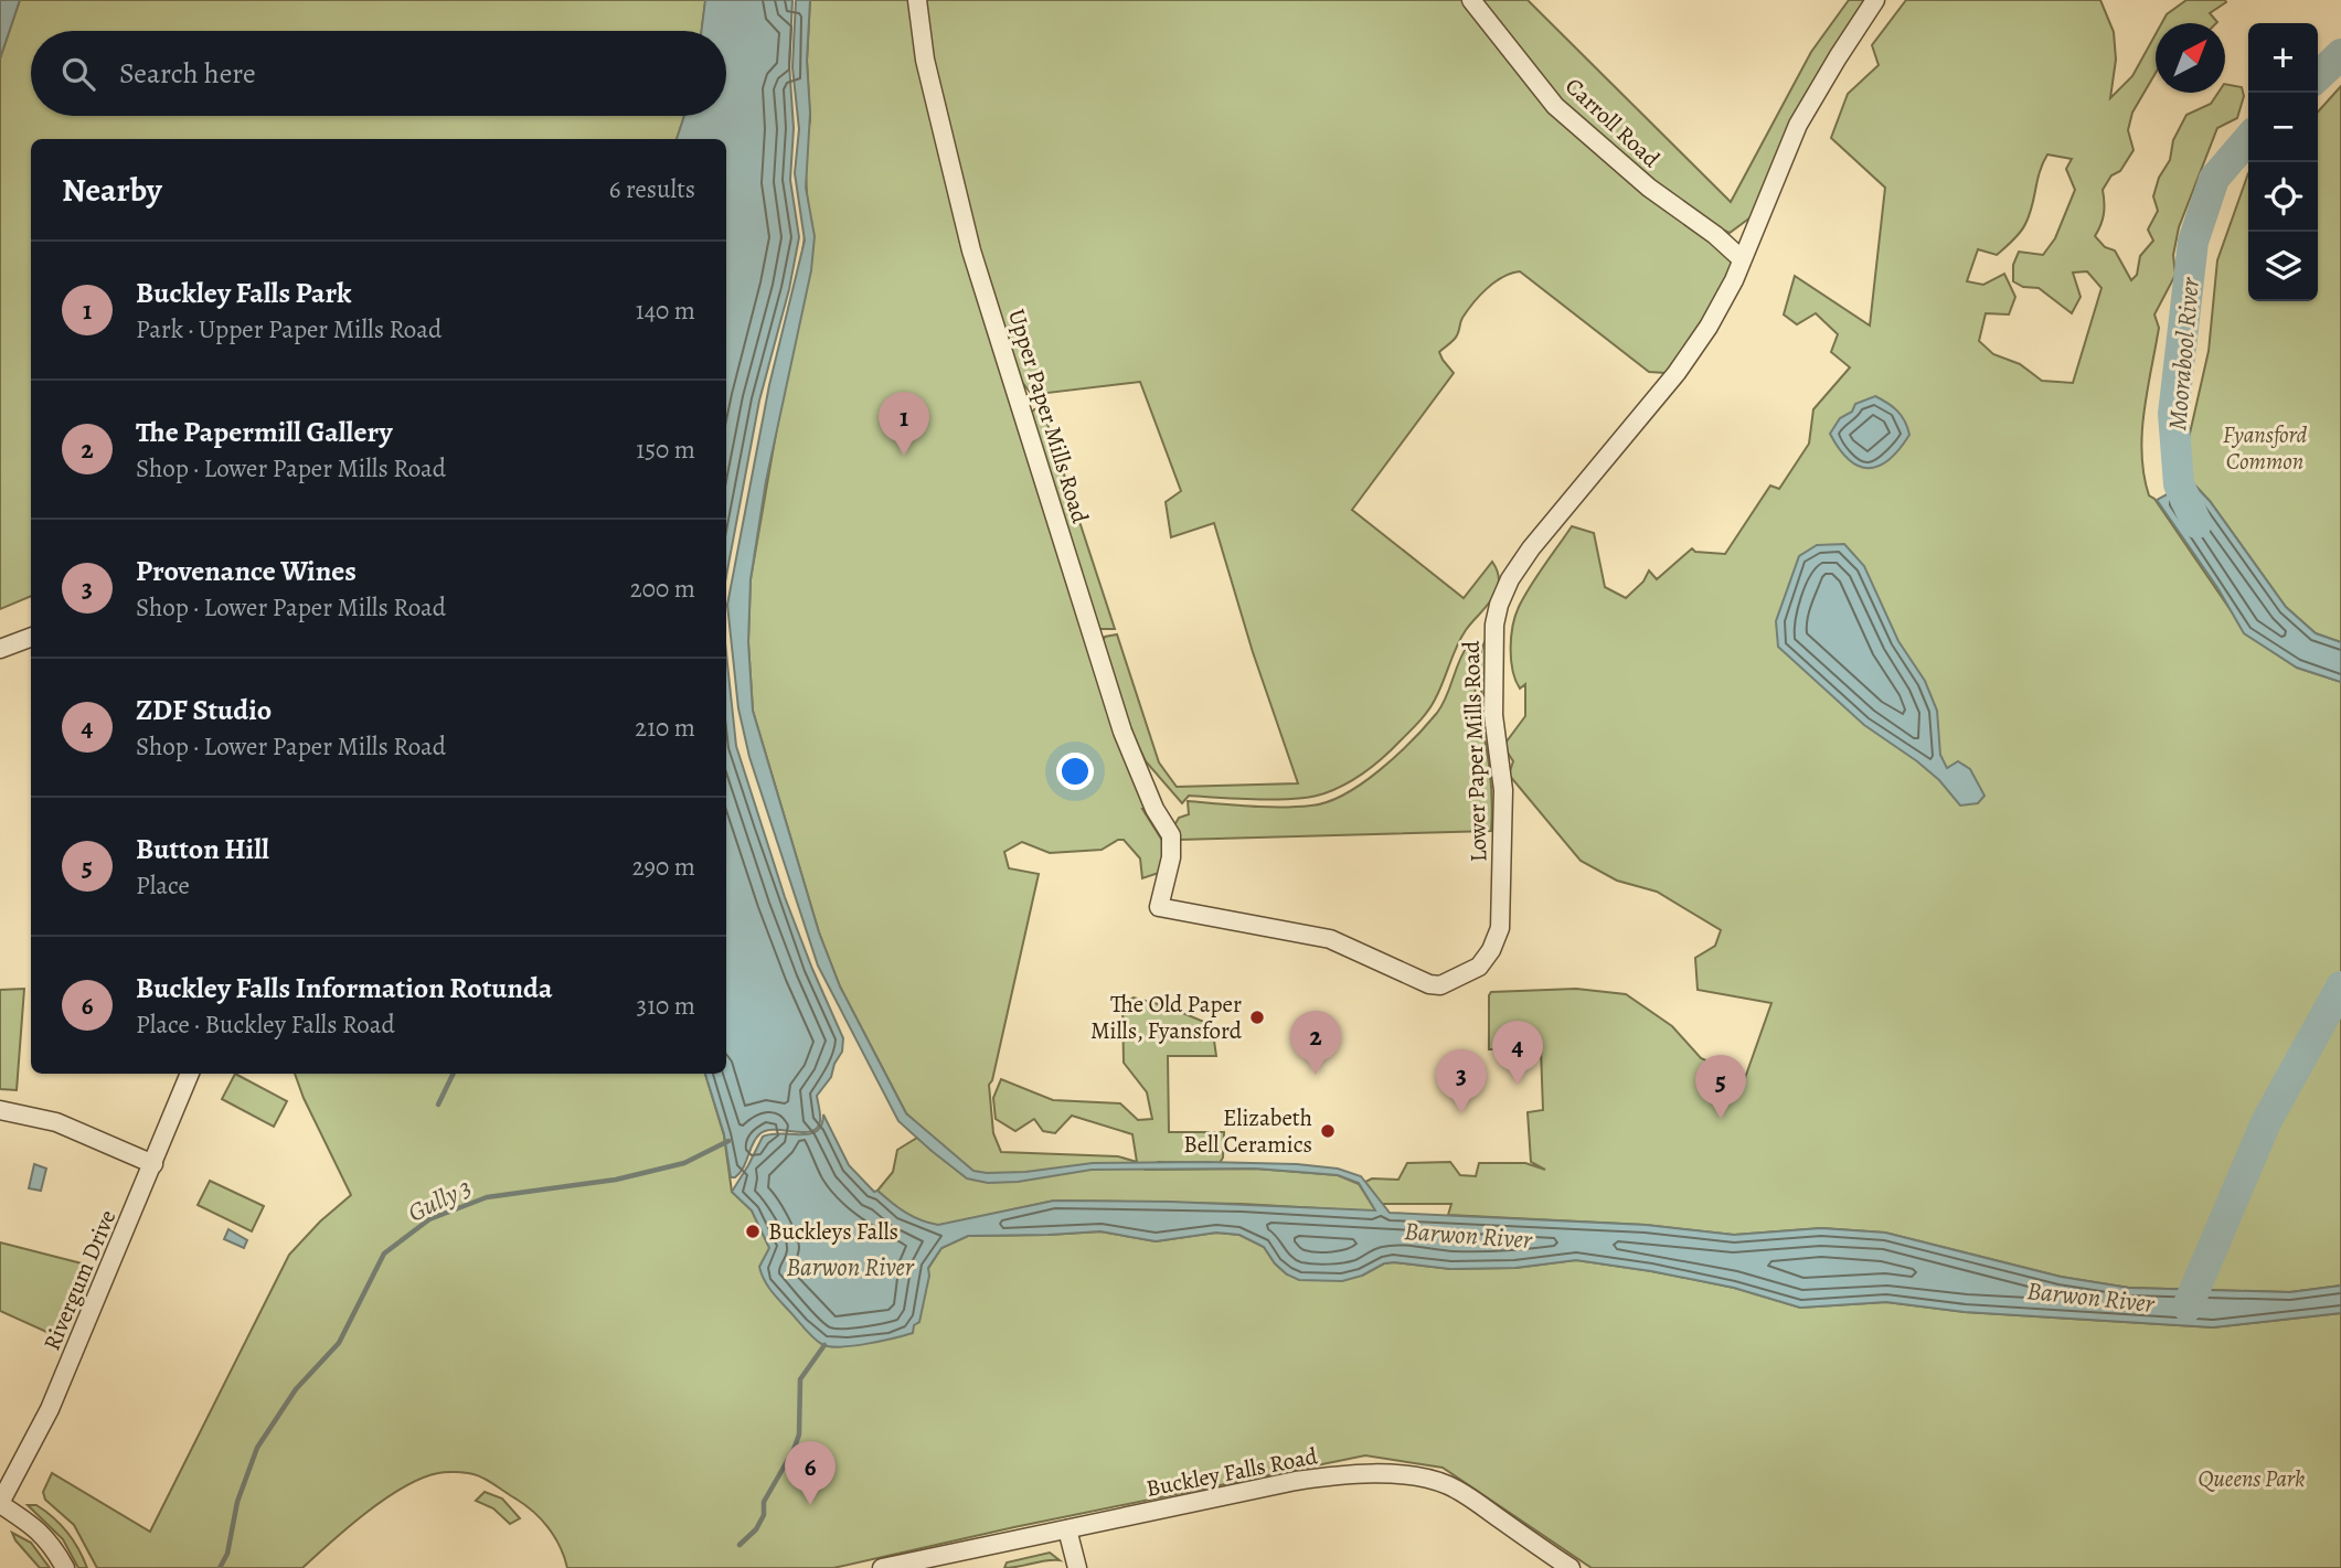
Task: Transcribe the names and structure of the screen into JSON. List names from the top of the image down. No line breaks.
{"streets":{"street":["Carroll Road","Upper Paper Mills Road","Lower Paper Mills Road","Rivergum Drive","Buckley Falls Road"]},"crossings":[["Carroll Road","Lower Paper Mills Road"],["Upper Paper Mills Road","Lower Paper Mills Road"]],"water":["Moorabool River","Gully 3","Barwon River"],"parks":["Fyansford Common","Queens Park"],"places":["The Old Paper Mills, Fyansford","Elizabeth Bell Ceramics","Buckleys Falls"],"north":"top right","page":{"map_buttons":["+","−"],"search":"Search here","heading":["Nearby","6 results"],"list":[{"mark":"1","name":"Buckley Falls Park","note":"Park · Upper Paper Mills Road","value":"140 m"},{"mark":"2","name":"The Papermill Gallery","note":"Shop · Lower Paper Mills Road","value":"150 m"},{"mark":"3","name":"Provenance Wines","note":"Shop · Lower Paper Mills Road","value":"200 m"},{"mark":"4","name":"ZDF Studio","note":"Shop · Lower Paper Mills Road","value":"210 m"},{"mark":"5","name":"Button Hill","note":"Place","value":"290 m"},{"mark":"6","name":"Buckley Falls Information Rotunda","note":"Place · Buckley Falls Road","value":"310 m"}],"pins":["1","2","4","3","5","6"]}}
